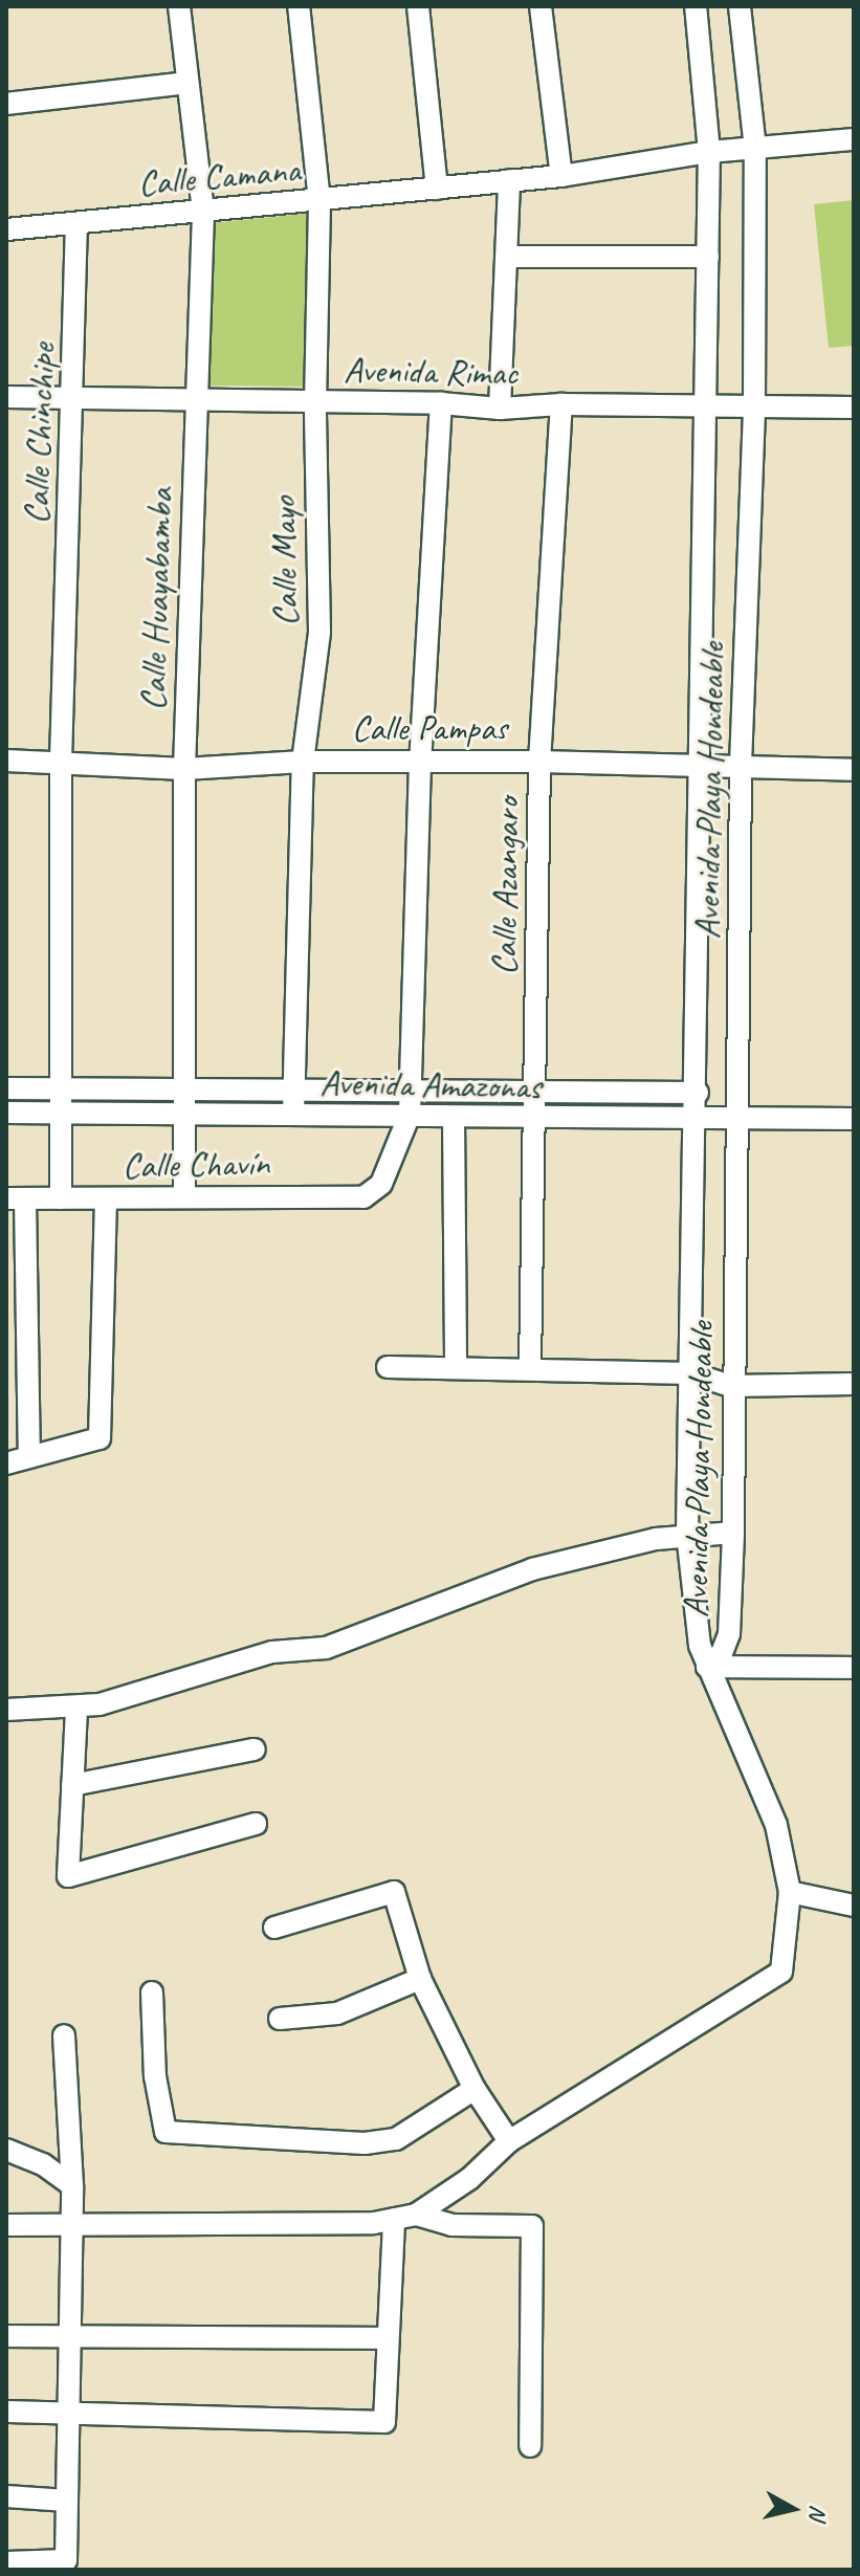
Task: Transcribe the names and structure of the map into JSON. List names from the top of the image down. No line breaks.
{"streets":{"street":["Calle Camana","Avenida Rimac","Calle Chinchipe","Calle Mayo","Calle Huayabamba","Calle Pampas","Avenida Playa Hondeable","Calle Azangaro","Avenida Amazonas","Calle Chavín"]},"crossings":[["Calle Camana","Calle Chinchipe"],["Calle Camana","Calle Mayo"],["Calle Camana","Calle Huayabamba"],["Calle Camana","Avenida Playa Hondeable"],["Avenida Rimac","Calle Chinchipe"],["Avenida Rimac","Calle Mayo"],["Avenida Rimac","Calle Huayabamba"],["Avenida Rimac","Avenida Playa Hondeable"],["Avenida Rimac","Calle Azangaro"],["Calle Chinchipe","Calle Pampas"],["Calle Chinchipe","Avenida Amazonas"],["Calle Chinchipe","Calle Chavín"],["Calle Mayo","Calle Pampas"],["Calle Mayo","Avenida Amazonas"],["Calle Huayabamba","Calle Pampas"],["Calle Huayabamba","Avenida Amazonas"],["Calle Huayabamba","Calle Chavín"],["Calle Pampas","Avenida Playa Hondeable"],["Calle Pampas","Calle Azangaro"],["Avenida Playa Hondeable","Avenida Amazonas"],["Calle Azangaro","Avenida Amazonas"],["Avenida Amazonas","Calle Chavín"]],"north":"right"}
